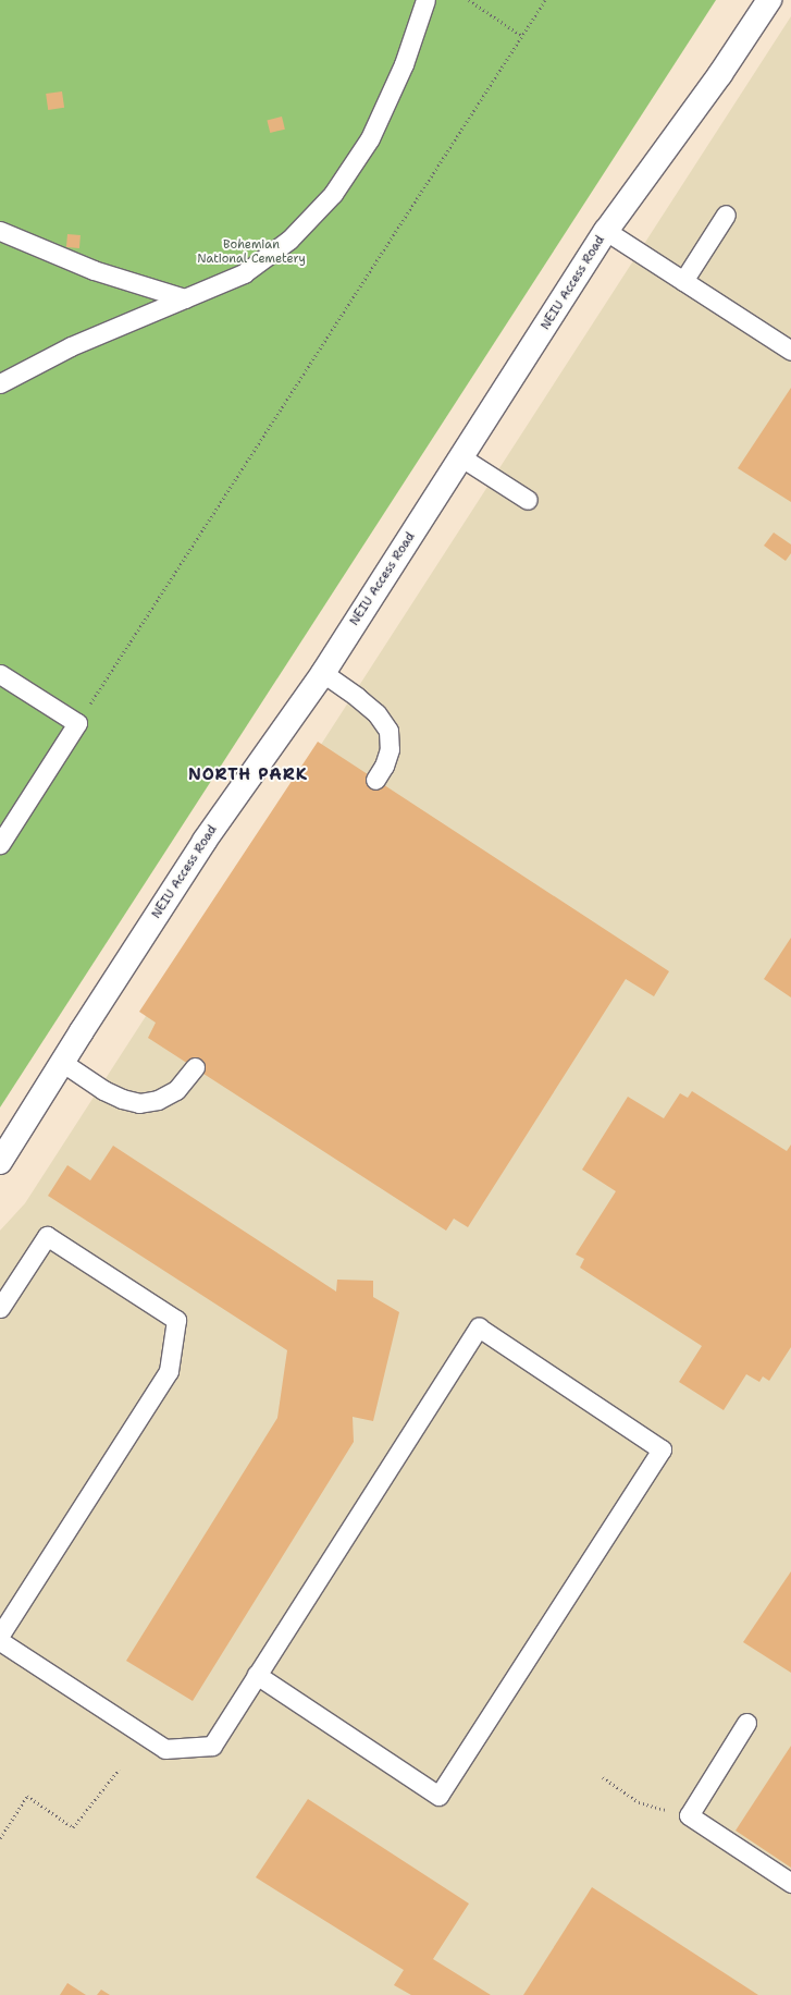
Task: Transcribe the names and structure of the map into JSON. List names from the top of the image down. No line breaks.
{"streets":{"street":["NEIU Access Road"]},"districts":["NORTH PARK"],"parks":["Bohemian National Cemetery"]}
